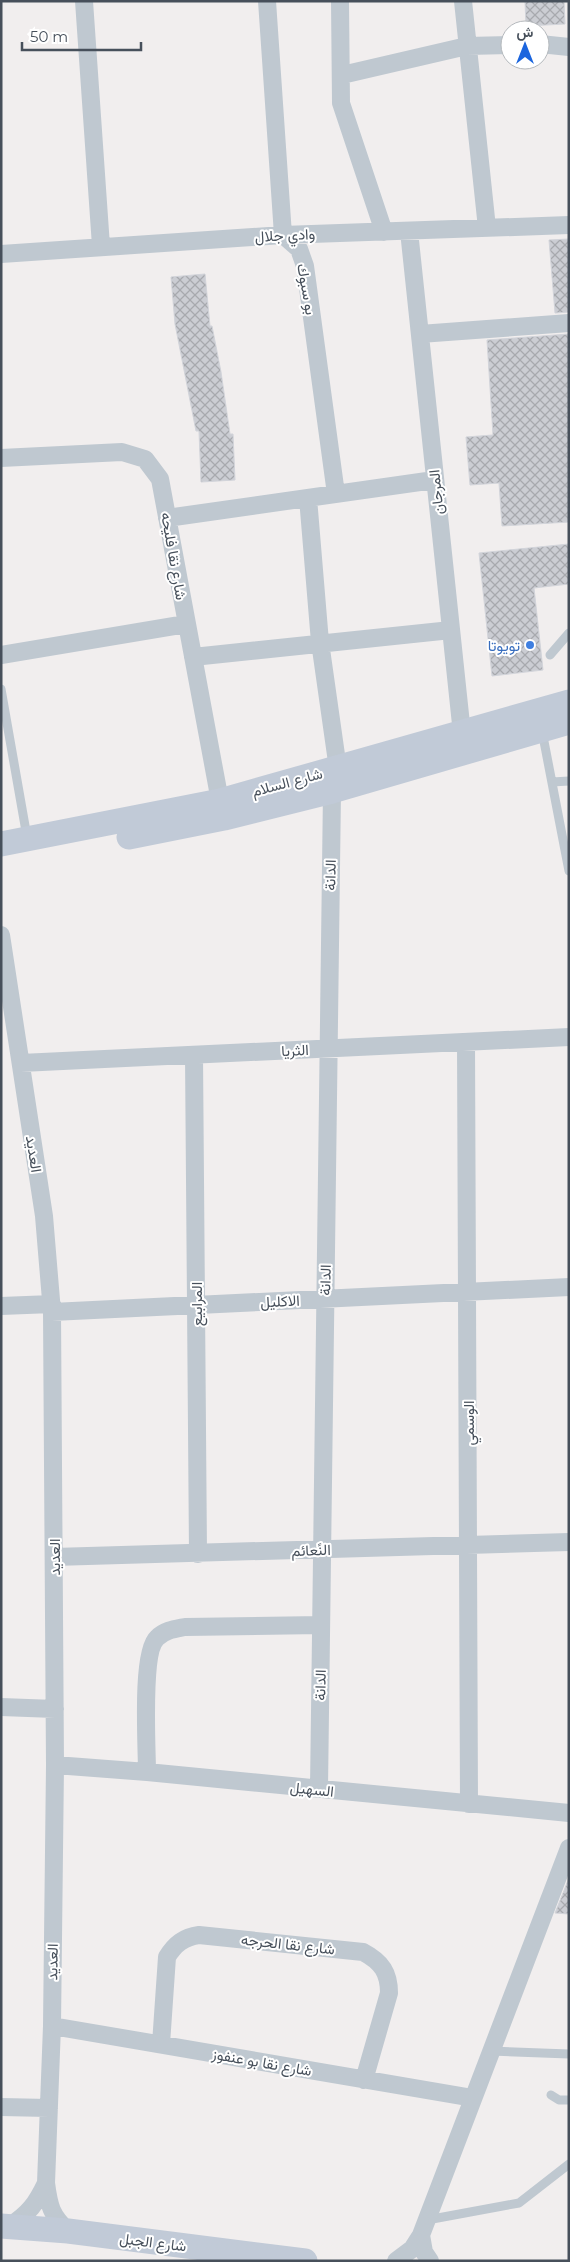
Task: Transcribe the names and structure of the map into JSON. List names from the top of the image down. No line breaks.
{"streets":{"street":["وادي جلال","بو سبوك","المرجان","شارع نقا فليحه","شارع السلام","الدانة","الثريا","العديد","الاكليل","المرابيع","الوسمي","النًعائم","السهيل","شارع نقا الحرجه","شارع نقا بو عنفوز","شارع الجبل"]},"crossings":[["وادي جلال","بو سبوك"],["وادي جلال","المرجان"],["المرجان","شارع السلام"],["شارع نقا فليحه","شارع السلام"],["شارع السلام","الدانة"],["الدانة","الثريا"],["الدانة","الاكليل"],["الدانة","النًعائم"],["الدانة","السهيل"],["الثريا","العديد"],["الثريا","المرابيع"],["الثريا","الوسمي"],["العديد","الاكليل"],["العديد","النًعائم"],["العديد","السهيل"],["العديد","شارع نقا بو عنفوز"],["العديد","شارع الجبل"],["الاكليل","المرابيع"],["الاكليل","الوسمي"],["المرابيع","النًعائم"],["الوسمي","النًعائم"],["الوسمي","السهيل"],["شارع نقا الحرجه","شارع نقا بو عنفوز"]],"places":["تويوتا"],"scale_bar":"50 m","north":"top"}
